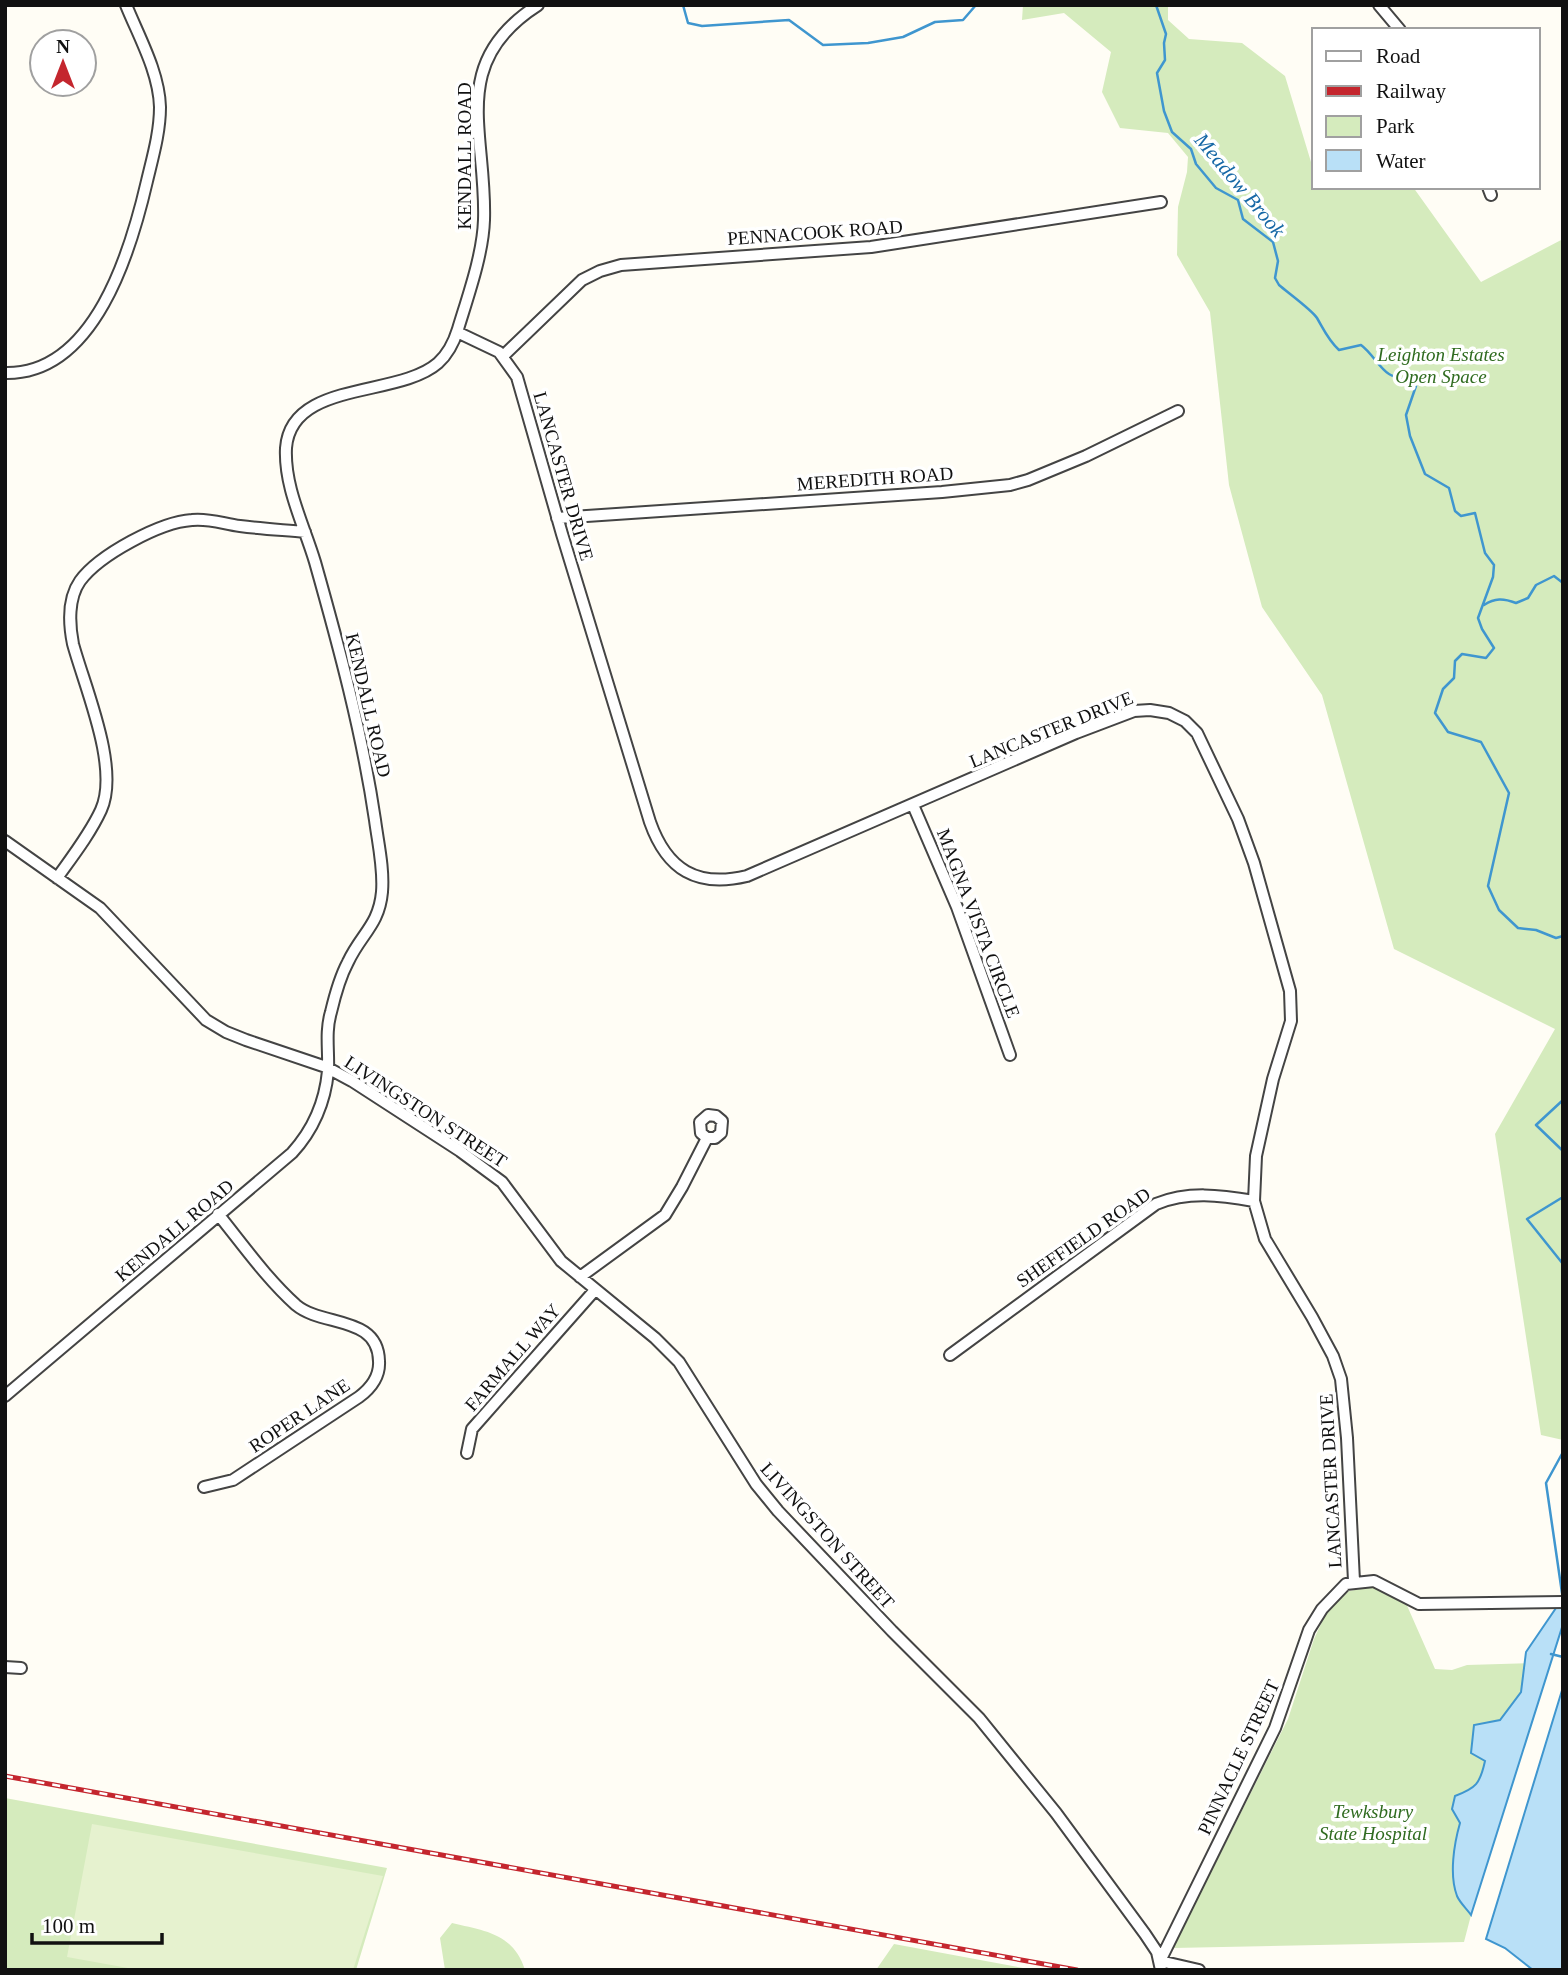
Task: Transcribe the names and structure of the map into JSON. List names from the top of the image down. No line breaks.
{"streets":{"street":["KENDALL ROAD","PENNACOOK ROAD","LANCASTER DRIVE","MEREDITH ROAD","MAGNA VISTA CIRCLE","LIVINGSTON STREET","SHEFFIELD ROAD","FARMALL WAY","ROPER LANE","PINNACLE STREET"]},"crossings":[["KENDALL ROAD","LIVINGSTON STREET"],["KENDALL ROAD","ROPER LANE"],["PENNACOOK ROAD","LANCASTER DRIVE"],["LANCASTER DRIVE","MEREDITH ROAD"],["LANCASTER DRIVE","MAGNA VISTA CIRCLE"],["LANCASTER DRIVE","SHEFFIELD ROAD"],["LANCASTER DRIVE","PINNACLE STREET"],["LIVINGSTON STREET","FARMALL WAY"],["LIVINGSTON STREET","PINNACLE STREET"]],"water":["Meadow Brook"],"parks":["Leighton Estates Open Space","Tewksbury State Hospital"],"legend":["Road","Railway","Park","Water"],"scale_bar":"100 m","north":"top"}
